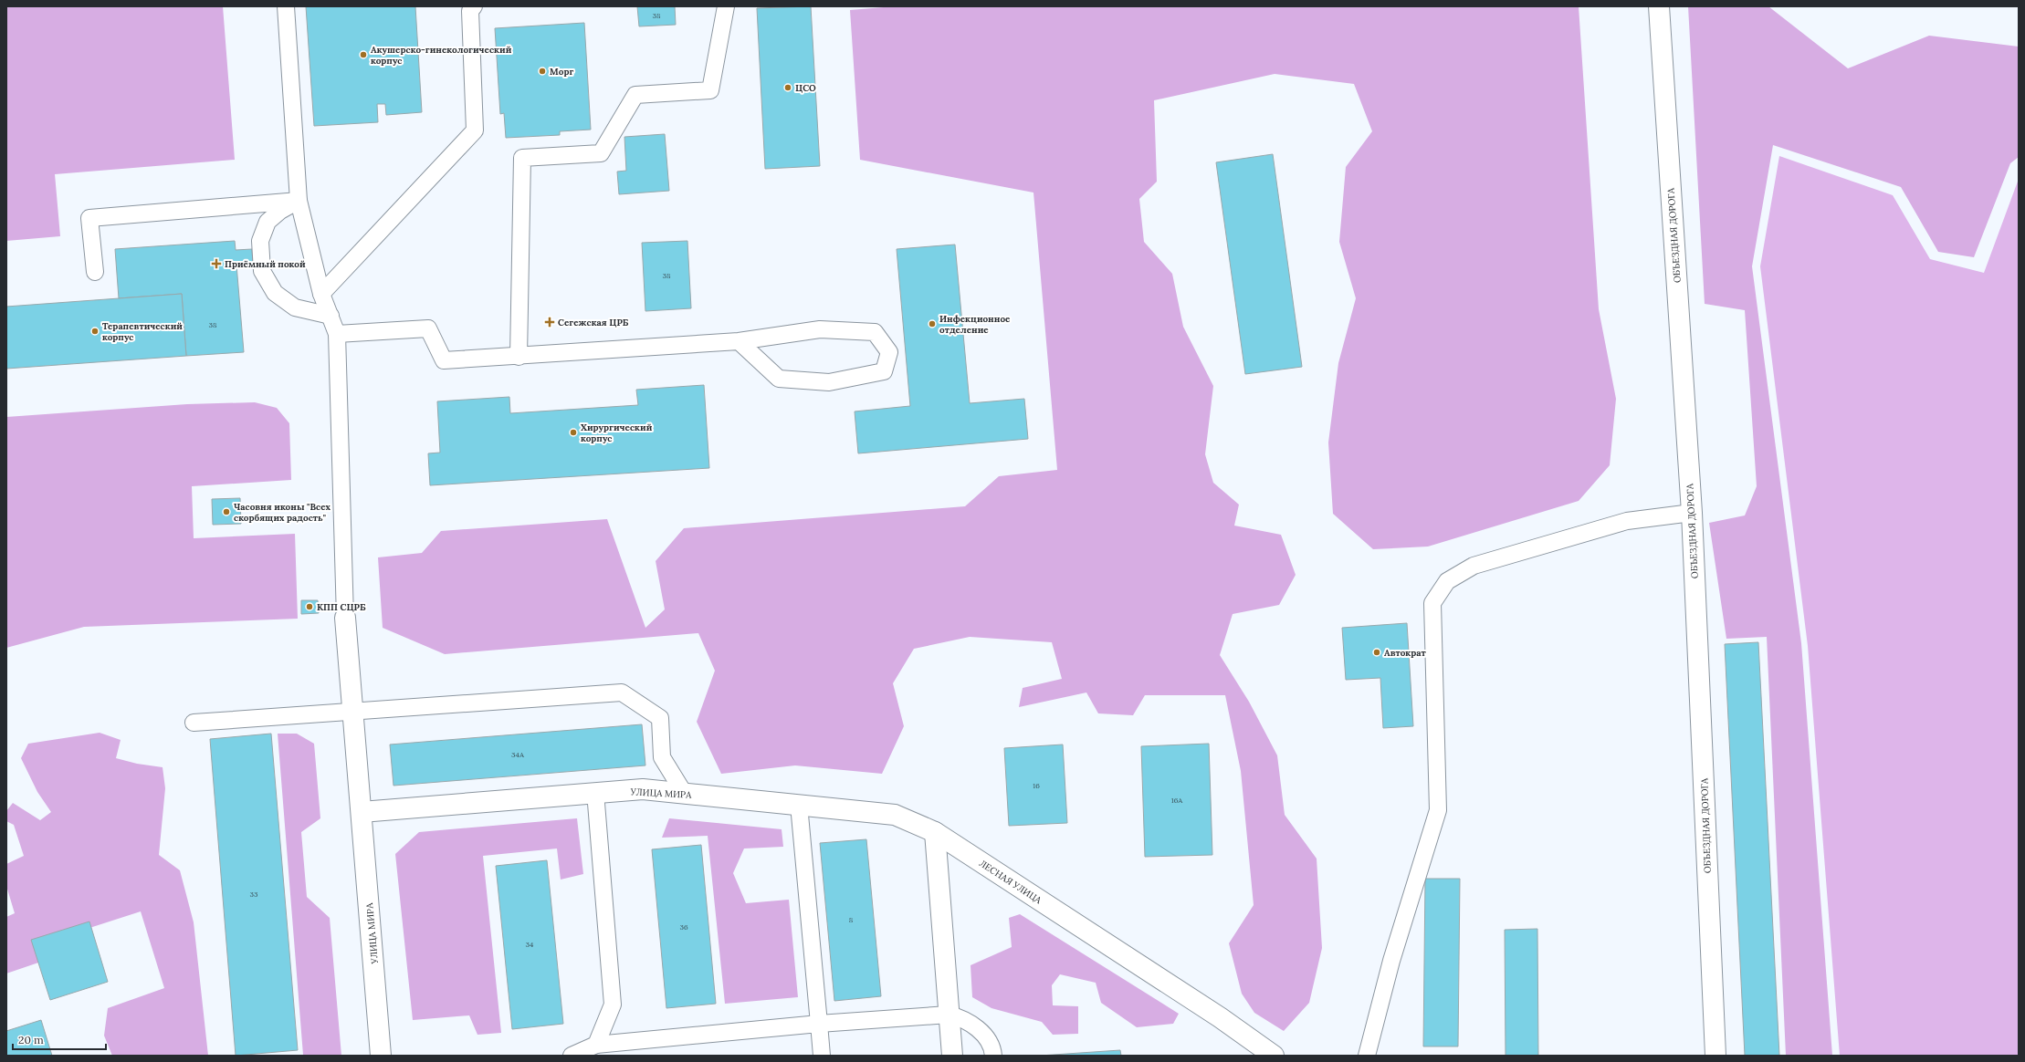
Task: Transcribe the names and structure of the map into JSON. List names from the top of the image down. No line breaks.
{"streets":{"street":["ОБЪЕЗДНАЯ ДОРОГА","УЛИЦА МИРА","ЛЕСНАЯ УЛИЦА"]},"crossings":[["УЛИЦА МИРА","ЛЕСНАЯ УЛИЦА"]],"places":{"other":["Акушерско-гинекологический корпус","Морг","ЦСО","Инфекционное отделение","Терапевтический корпус","Хирургический корпус","Часовня иконы \"Всех скорбящих радость\"","КПП СЦРБ","Автократ"],"health":["Приёмный покой","Сегежская ЦРБ"]},"house_numbers":["38","38","38","34А","16","16А","33","8","36","34"],"scale_bar":"20 m"}
